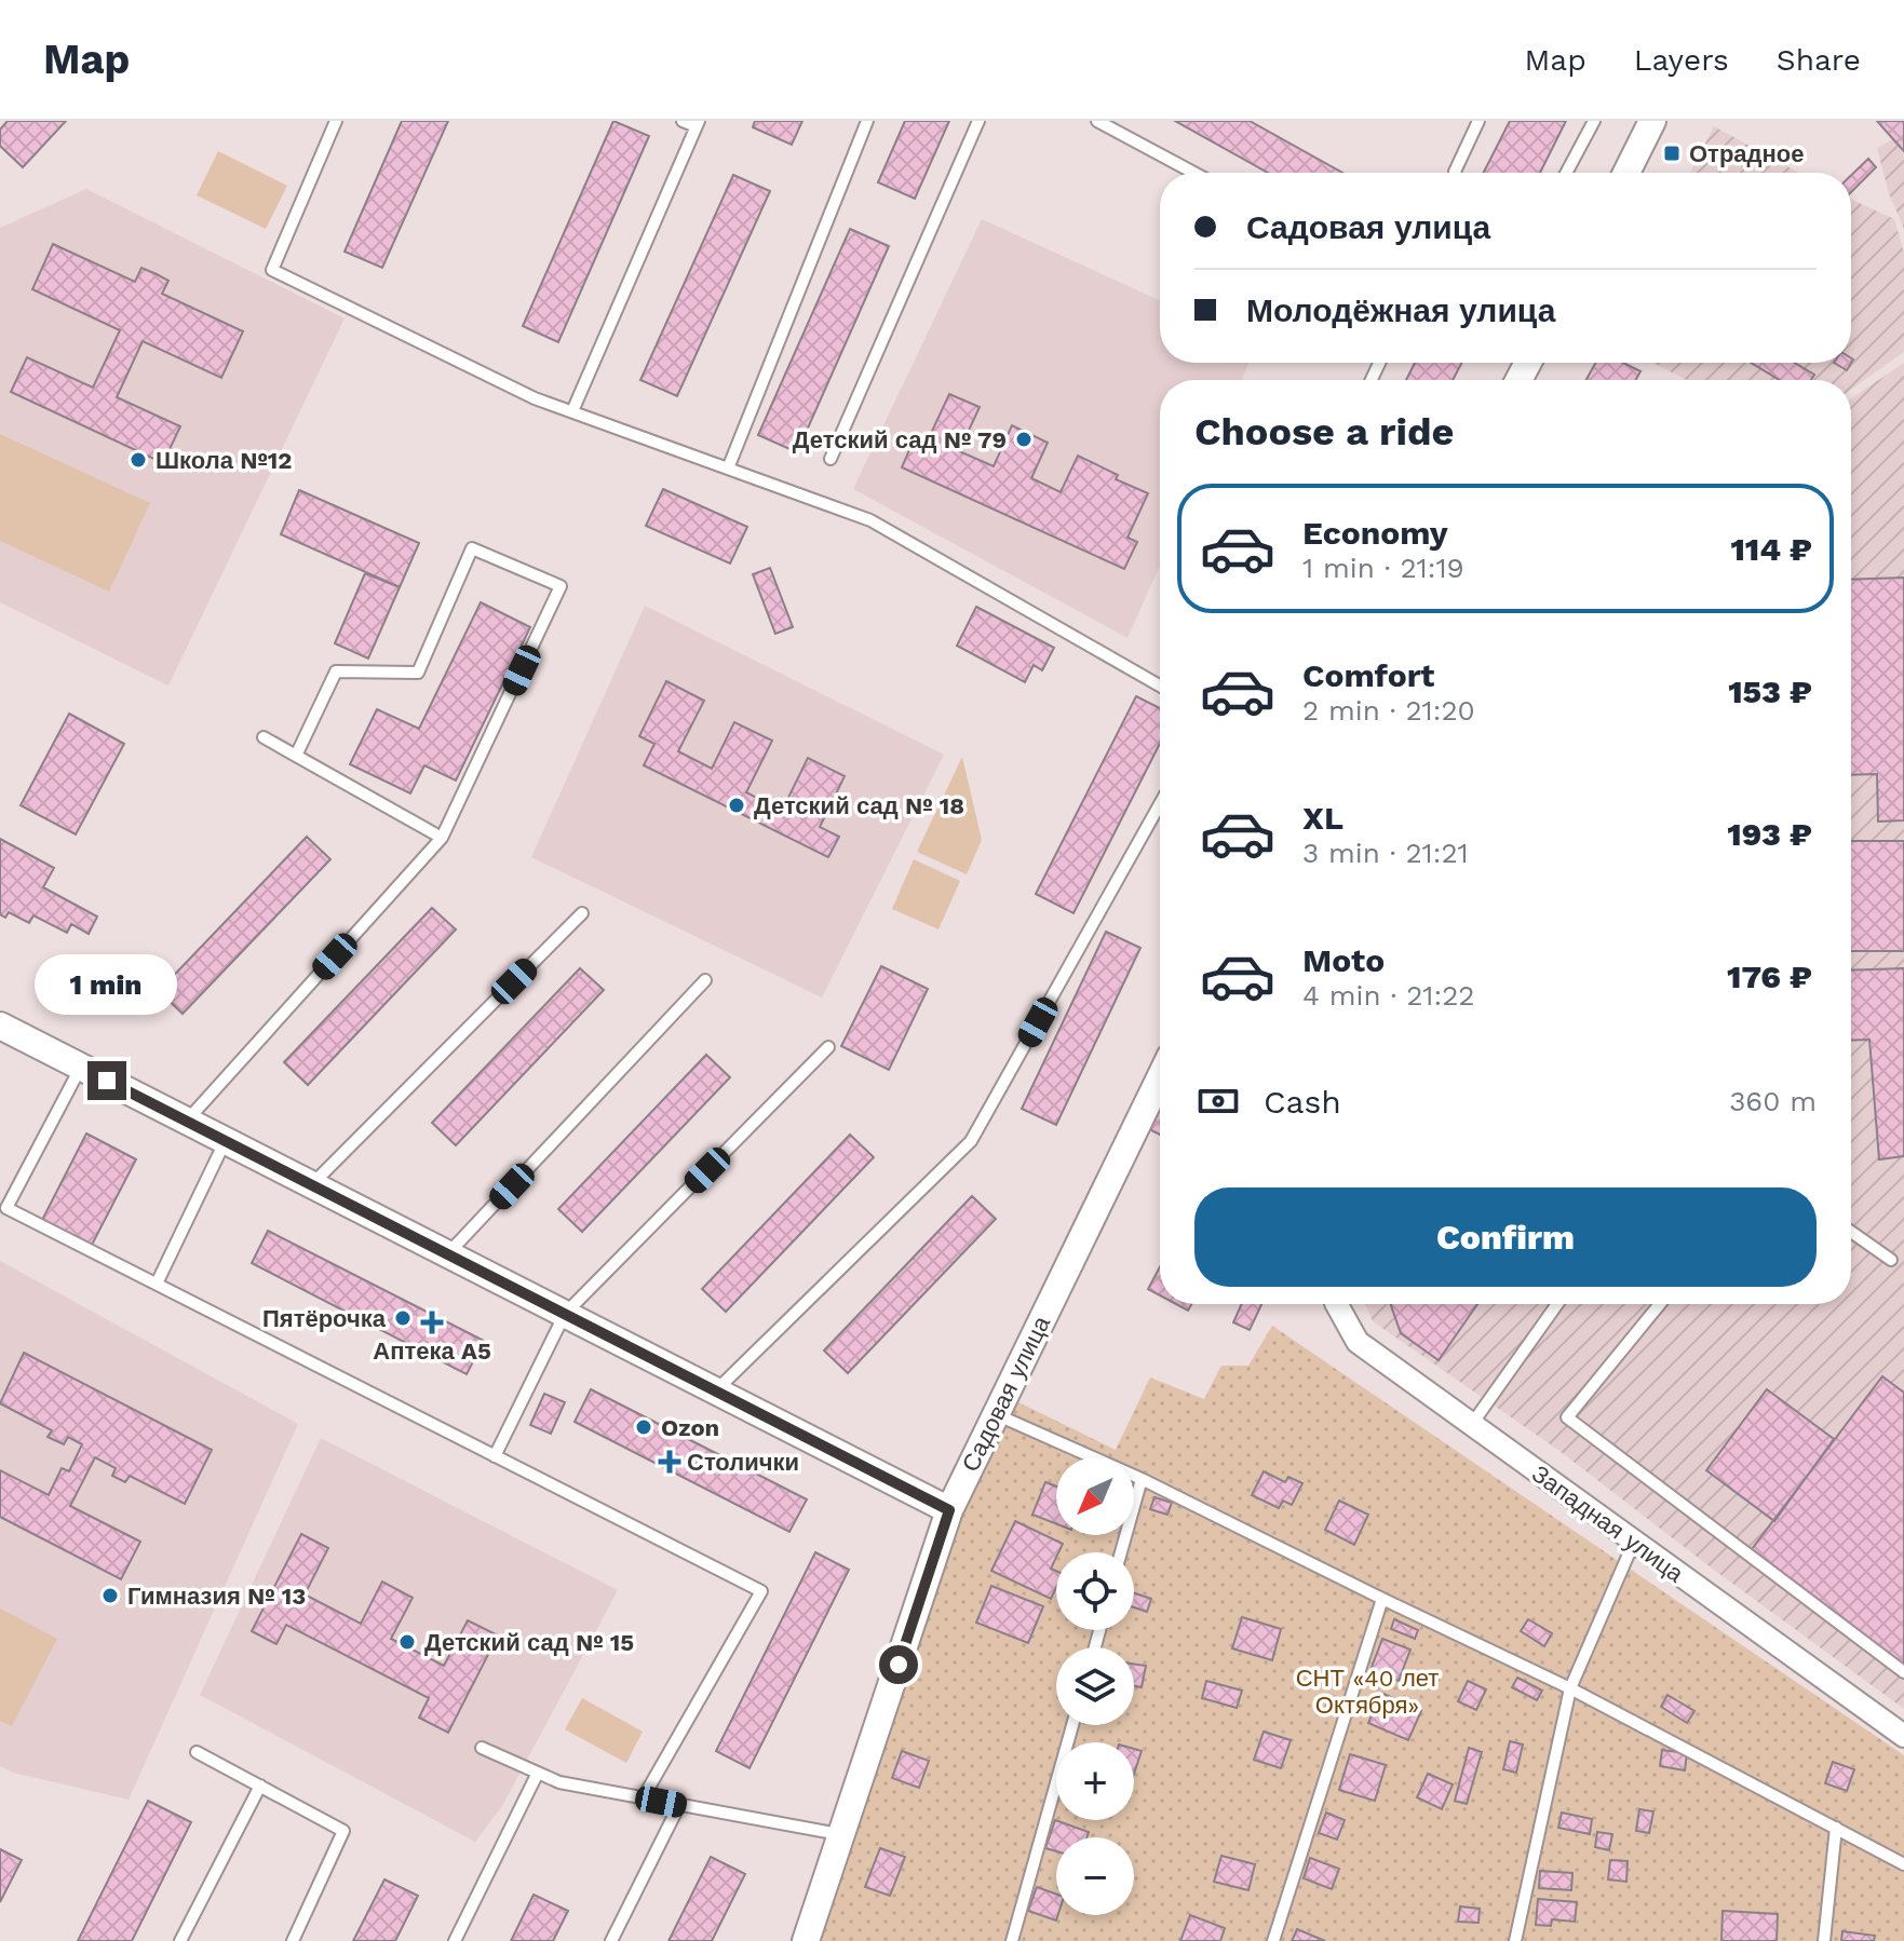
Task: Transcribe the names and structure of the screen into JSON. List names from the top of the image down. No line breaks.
{"streets":{"street":["Садовая улица","Западная улица"]},"parks":["СНТ «40 лет Октября»"],"places":{"transit":["Отрадное"],"other":["Детский сад № 79","Школа №12","Детский сад № 18","Пятёрочка","Ozon","Гимназия № 13","Детский сад № 15"],"health":["Аптека A5","Столички"]},"north":"bottom left","page":{"header":"Map","nav":["Map","Layers","Share"],"banner":["Садовая улица","Молодёжная улица"],"heading":"Choose a ride","list":[{"name":"Economy","note":"1 min · 21:19","value":"114 ₽"},{"name":"Comfort","note":"2 min · 21:20","value":"153 ₽"},{"name":"XL","note":"3 min · 21:21","value":"193 ₽"},{"name":"Moto","note":"4 min · 21:22","value":"176 ₽"}],"bubble":"1 min","pay":["Cash","360 m"],"buttons":"Confirm","map_buttons":["+","−"]}}
